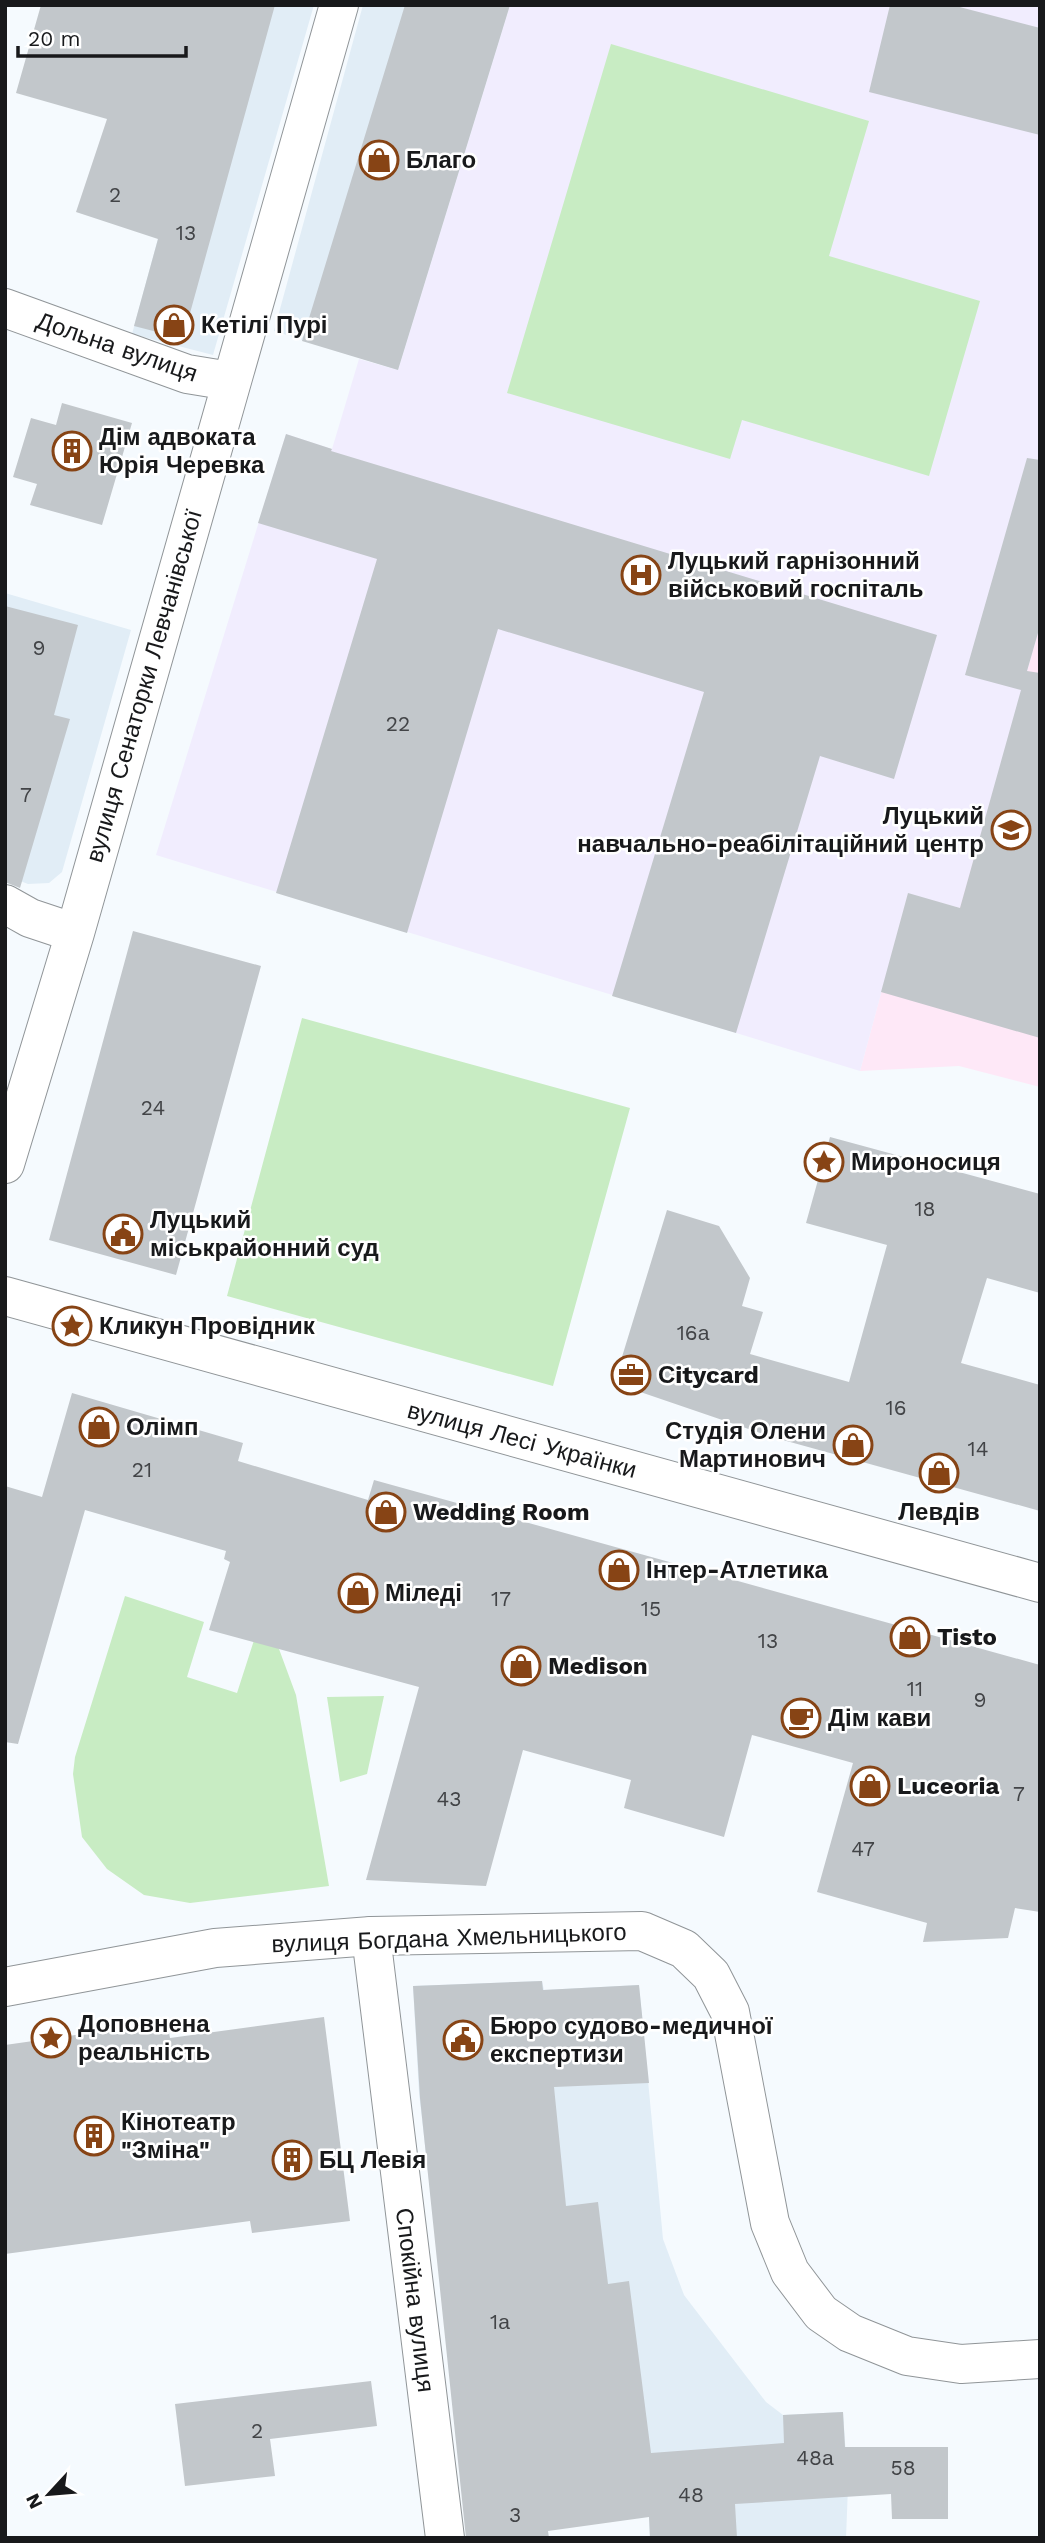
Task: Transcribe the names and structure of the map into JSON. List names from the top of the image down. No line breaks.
{"streets":{"street":["Дольна вулиця","вулиця Сенаторки Левчанівської","вулиця Лесі Українки","вулиця Богдана Хмельницького","Спокійна вулиця"]},"crossings":[["Дольна вулиця","вулиця Сенаторки Левчанівської"],["вулиця Богдана Хмельницького","Спокійна вулиця"]],"places":{"shop":["Благо","Кетілі Пурі","Олімп","Студія Олени Мартинович","Левдів","Wedding Room","Інтер-Атлетика","Міледі","Tisto","Medison","Luceoria"],"building":["Дім адвоката Юрія Черевка","Кінотеатр \"Зміна\"","БЦ Левія"],"hospital":["Луцький гарнізонний військовий госпіталь"],"school or university":["Луцький навчально-реабілітаційний центр"],"place":["Мироносиця","Кликун Провідник","Доповнена реальність"],"public building":["Луцький міськрайонний суд","Бюро судово-медичної експертизи"],"office":["Сitycard"],"cafe":["Дім кави"]},"house_numbers":["2","13","9","22","7","24","18","16а","16","14","21","17","15","13","11","9","7","43","47","1а","2","48а","58","48","3"],"scale_bar":"20 m","north":"bottom left"}
